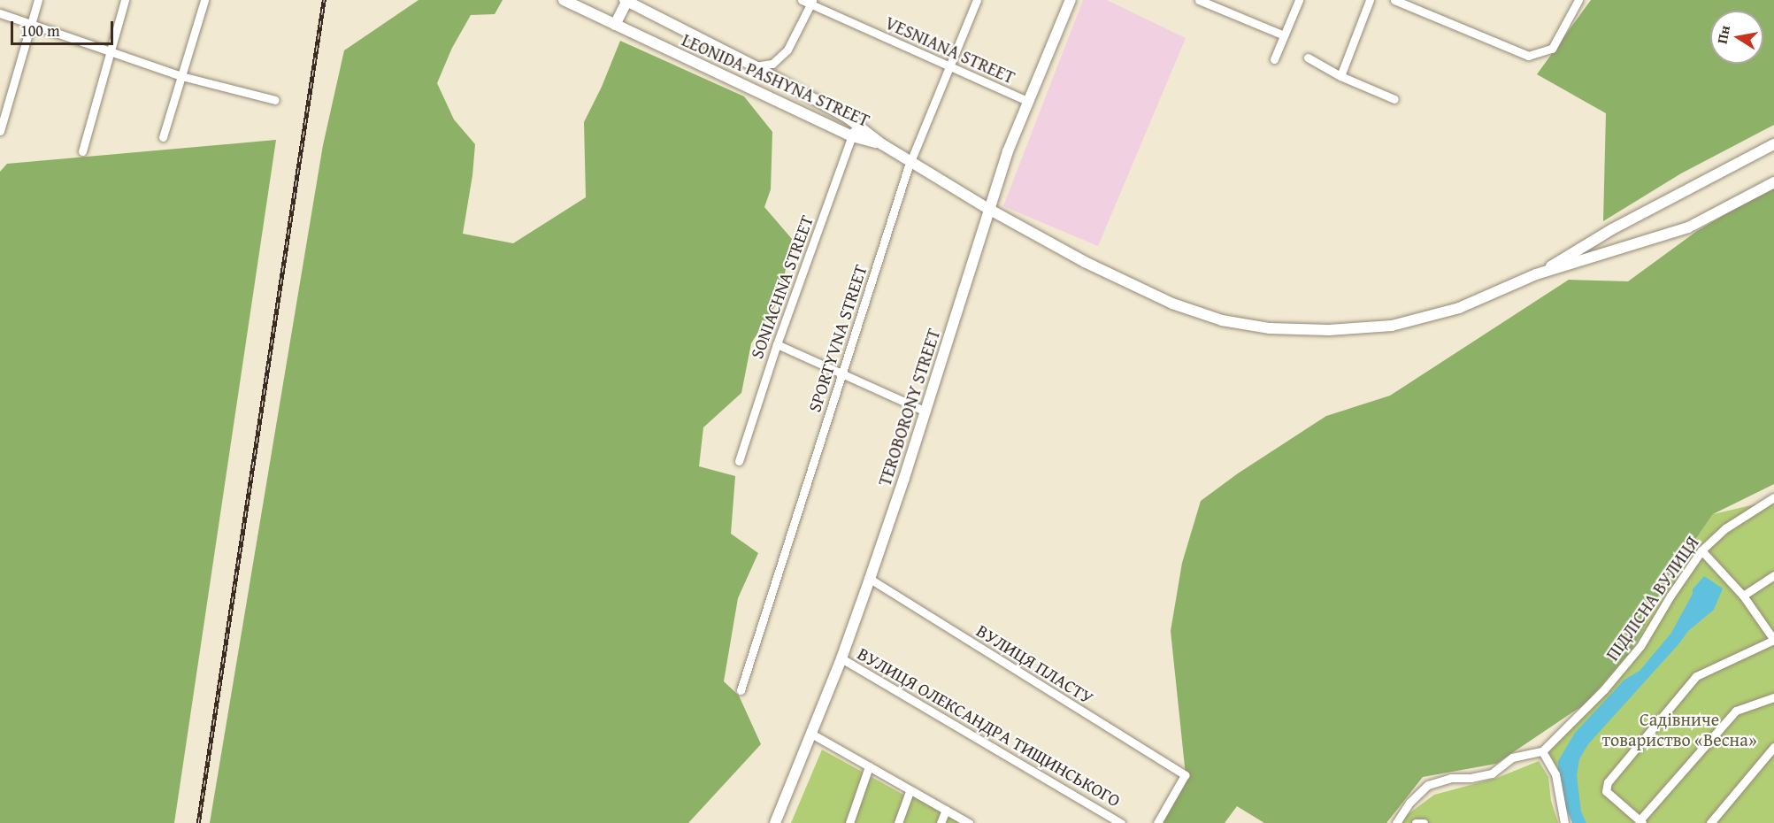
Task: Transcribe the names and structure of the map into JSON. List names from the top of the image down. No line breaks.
{"streets":{"main road":["LEONIDA PASHYNA STREET","TEROBORONY STREET"],"street":["VESNIANA STREET","SONIACHNA STREET","SPORTYVNA STREET","ПІДЛІСНА ВУЛИЦЯ","ВУЛИЦЯ ПЛАСТУ","ВУЛИЦЯ ОЛЕКСАНДРА ТИЩИНСЬКОГО"]},"crossings":[["VESNIANA STREET","SPORTYVNA STREET"],["VESNIANA STREET","TEROBORONY STREET"],["LEONIDA PASHYNA STREET","SONIACHNA STREET"],["TEROBORONY STREET","ВУЛИЦЯ ПЛАСТУ"],["TEROBORONY STREET","ВУЛИЦЯ ОЛЕКСАНДРА ТИЩИНСЬКОГО"]],"parks":["Садівниче товариство «Весна»"],"scale_bar":"100 m","north":"left"}
